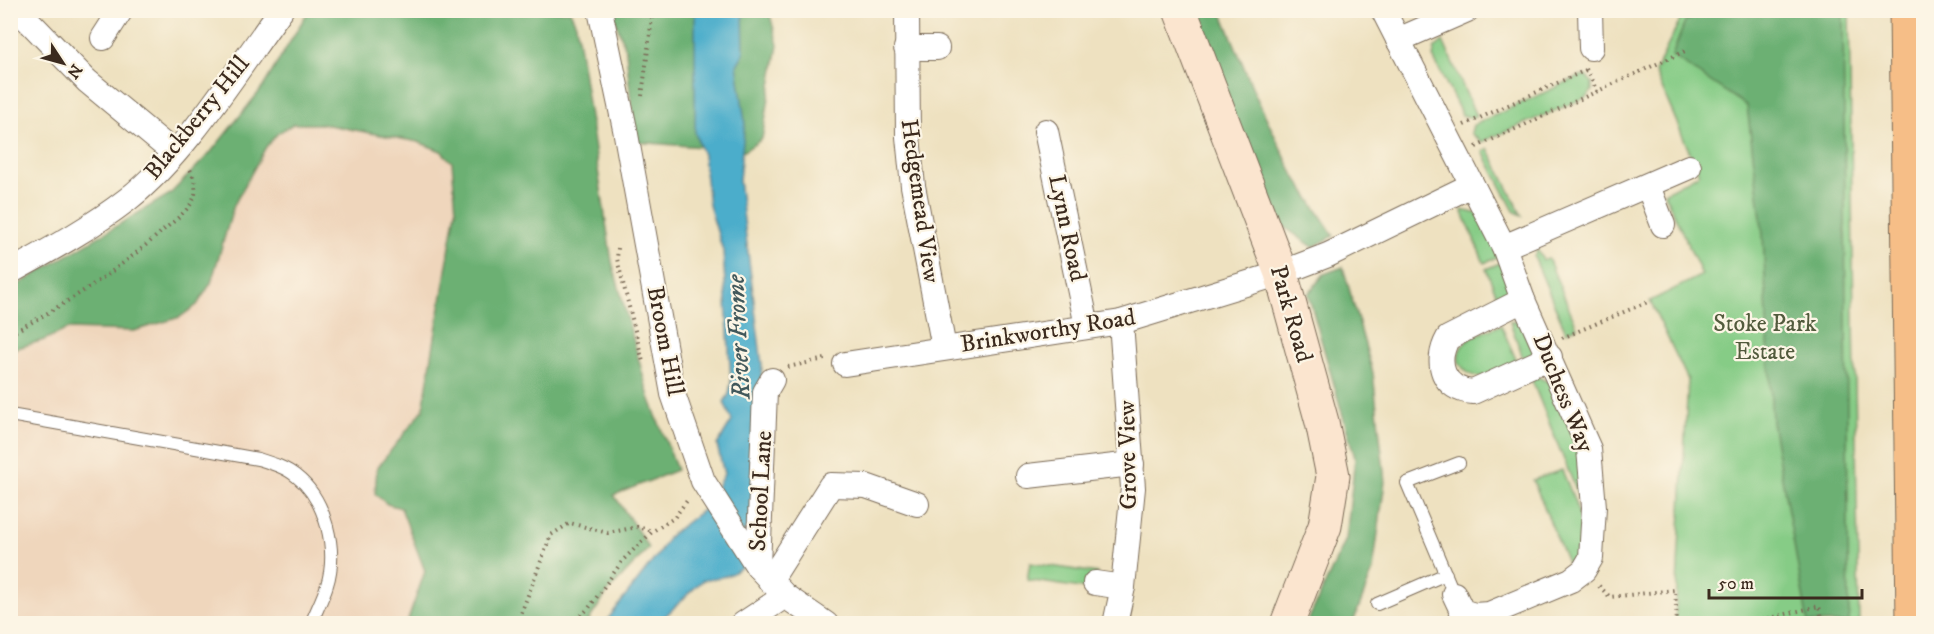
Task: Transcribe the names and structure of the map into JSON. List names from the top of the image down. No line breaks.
{"streets":{"main road":["Park Road"],"street":["Blackberry Hill","Hedgemead View","Lynn Road","Brinkworthy Road","Broom Hill","Duchess Way","Grove View","School Lane"]},"crossings":[["Hedgemead View","Brinkworthy Road"],["Lynn Road","Brinkworthy Road"],["Park Road","Brinkworthy Road"],["Brinkworthy Road","Grove View"],["Broom Hill","School Lane"]],"water":["River Frome"],"parks":["Stoke Park Estate"],"scale_bar":"50 m","north":"bottom right"}
